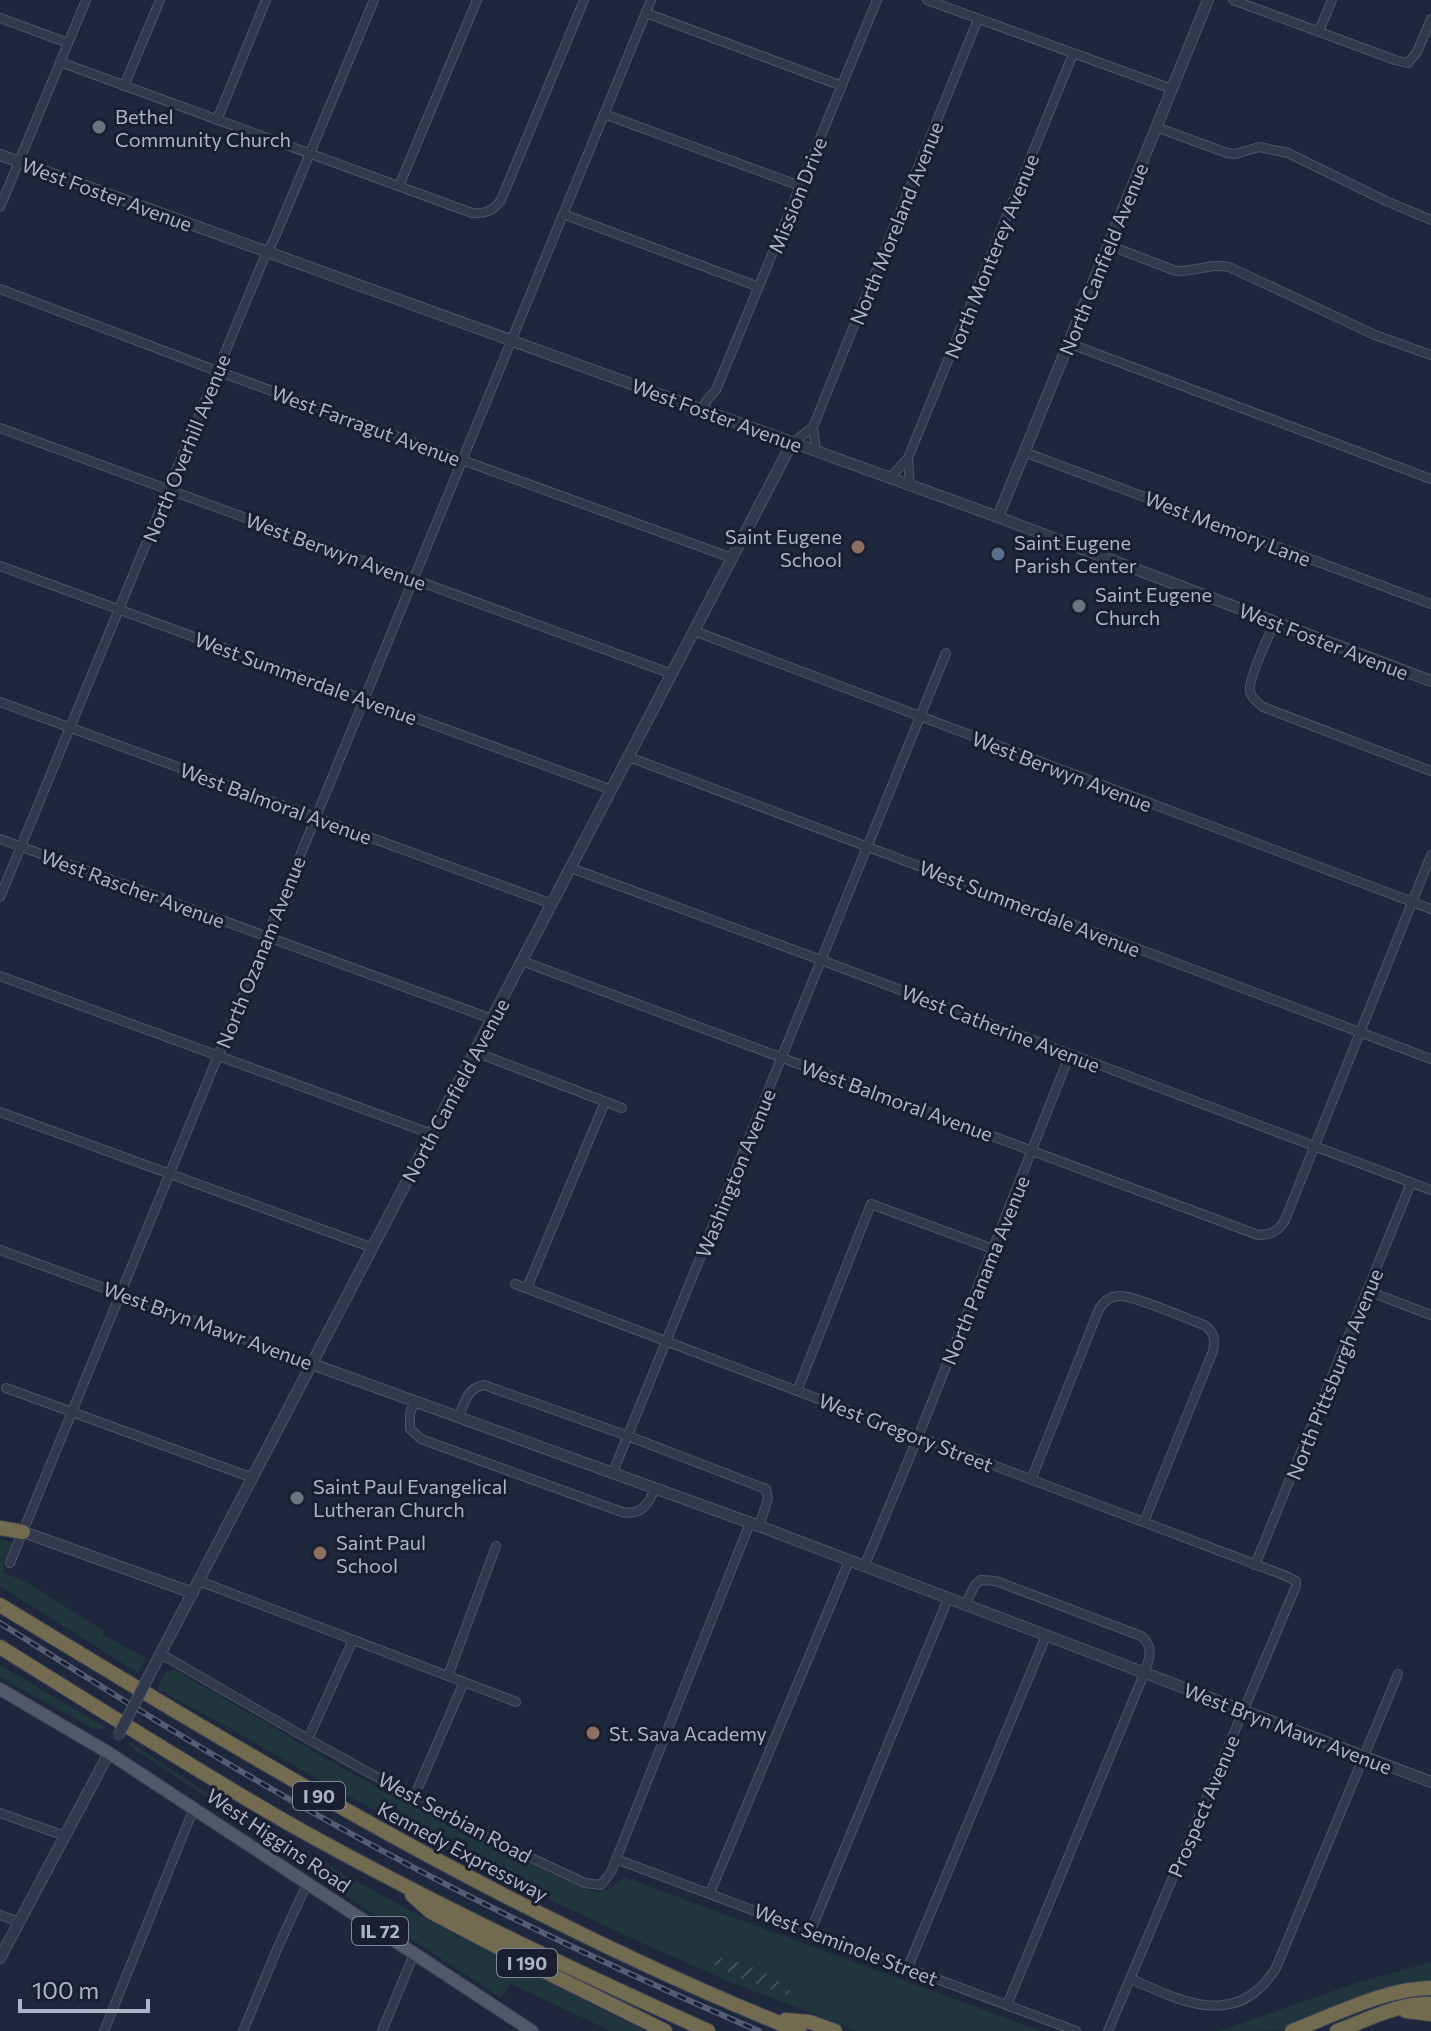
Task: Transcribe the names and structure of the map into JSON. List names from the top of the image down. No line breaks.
{"streets":{"highway":["I 90","Kennedy Expressway","I 190"],"main road":["West Higgins Road","IL 72"],"street":["West Foster Avenue","Mission Drive","North Moreland Avenue","North Monterey Avenue","North Canfield Avenue","West Farragut Avenue","North Overhill Avenue","West Memory Lane","West Berwyn Avenue","West Summerdale Avenue","West Balmoral Avenue","West Rascher Avenue","North Ozanam Avenue","West Catherine Avenue","Washington Avenue","North Panama Avenue","West Bryn Mawr Avenue","North Pittsburgh Avenue","West Gregory Street","Prospect Avenue","West Serbian Road","West Seminole Street"]},"crossings":[["West Foster Avenue","Mission Drive"],["West Foster Avenue","North Moreland Avenue"],["West Foster Avenue","North Monterey Avenue"],["West Foster Avenue","North Canfield Avenue"],["West Foster Avenue","North Overhill Avenue"],["West Foster Avenue","North Ozanam Avenue"],["North Canfield Avenue","West Farragut Avenue"],["North Canfield Avenue","West Memory Lane"],["North Canfield Avenue","West Berwyn Avenue"],["North Canfield Avenue","West Summerdale Avenue"],["North Canfield Avenue","West Balmoral Avenue"],["North Canfield Avenue","West Rascher Avenue"],["North Canfield Avenue","West Catherine Avenue"],["North Canfield Avenue","West Bryn Mawr Avenue"],["North Canfield Avenue","West Serbian Road"],["West Farragut Avenue","North Overhill Avenue"],["West Farragut Avenue","North Ozanam Avenue"],["North Overhill Avenue","West Berwyn Avenue"],["North Overhill Avenue","West Summerdale Avenue"],["North Overhill Avenue","West Balmoral Avenue"],["North Overhill Avenue","West Rascher Avenue"],["West Berwyn Avenue","North Ozanam Avenue"],["West Berwyn Avenue","Washington Avenue"],["West Summerdale Avenue","North Ozanam Avenue"],["West Summerdale Avenue","Washington Avenue"],["West Balmoral Avenue","North Ozanam Avenue"],["West Balmoral Avenue","West Catherine Avenue"],["West Balmoral Avenue","Washington Avenue"],["West Balmoral Avenue","North Panama Avenue"],["West Rascher Avenue","North Ozanam Avenue"],["North Ozanam Avenue","West Bryn Mawr Avenue"],["West Catherine Avenue","Washington Avenue"],["West Catherine Avenue","North Panama Avenue"],["West Catherine Avenue","North Pittsburgh Avenue"],["Washington Avenue","West Bryn Mawr Avenue"],["Washington Avenue","West Gregory Street"],["North Panama Avenue","West Bryn Mawr Avenue"],["North Panama Avenue","West Gregory Street"],["West Bryn Mawr Avenue","Prospect Avenue"],["North Pittsburgh Avenue","West Gregory Street"],["West Gregory Street","Prospect Avenue"],["I 90","I 190"],["West Serbian Road","West Seminole Street"]],"places":["Bethel Community Church","Saint Eugene School","Saint Eugene Parish Center","Saint Eugene Church","Saint Paul Evangelical Lutheran Church","Saint Paul School","St. Sava Academy"],"scale_bar":"100 m"}
